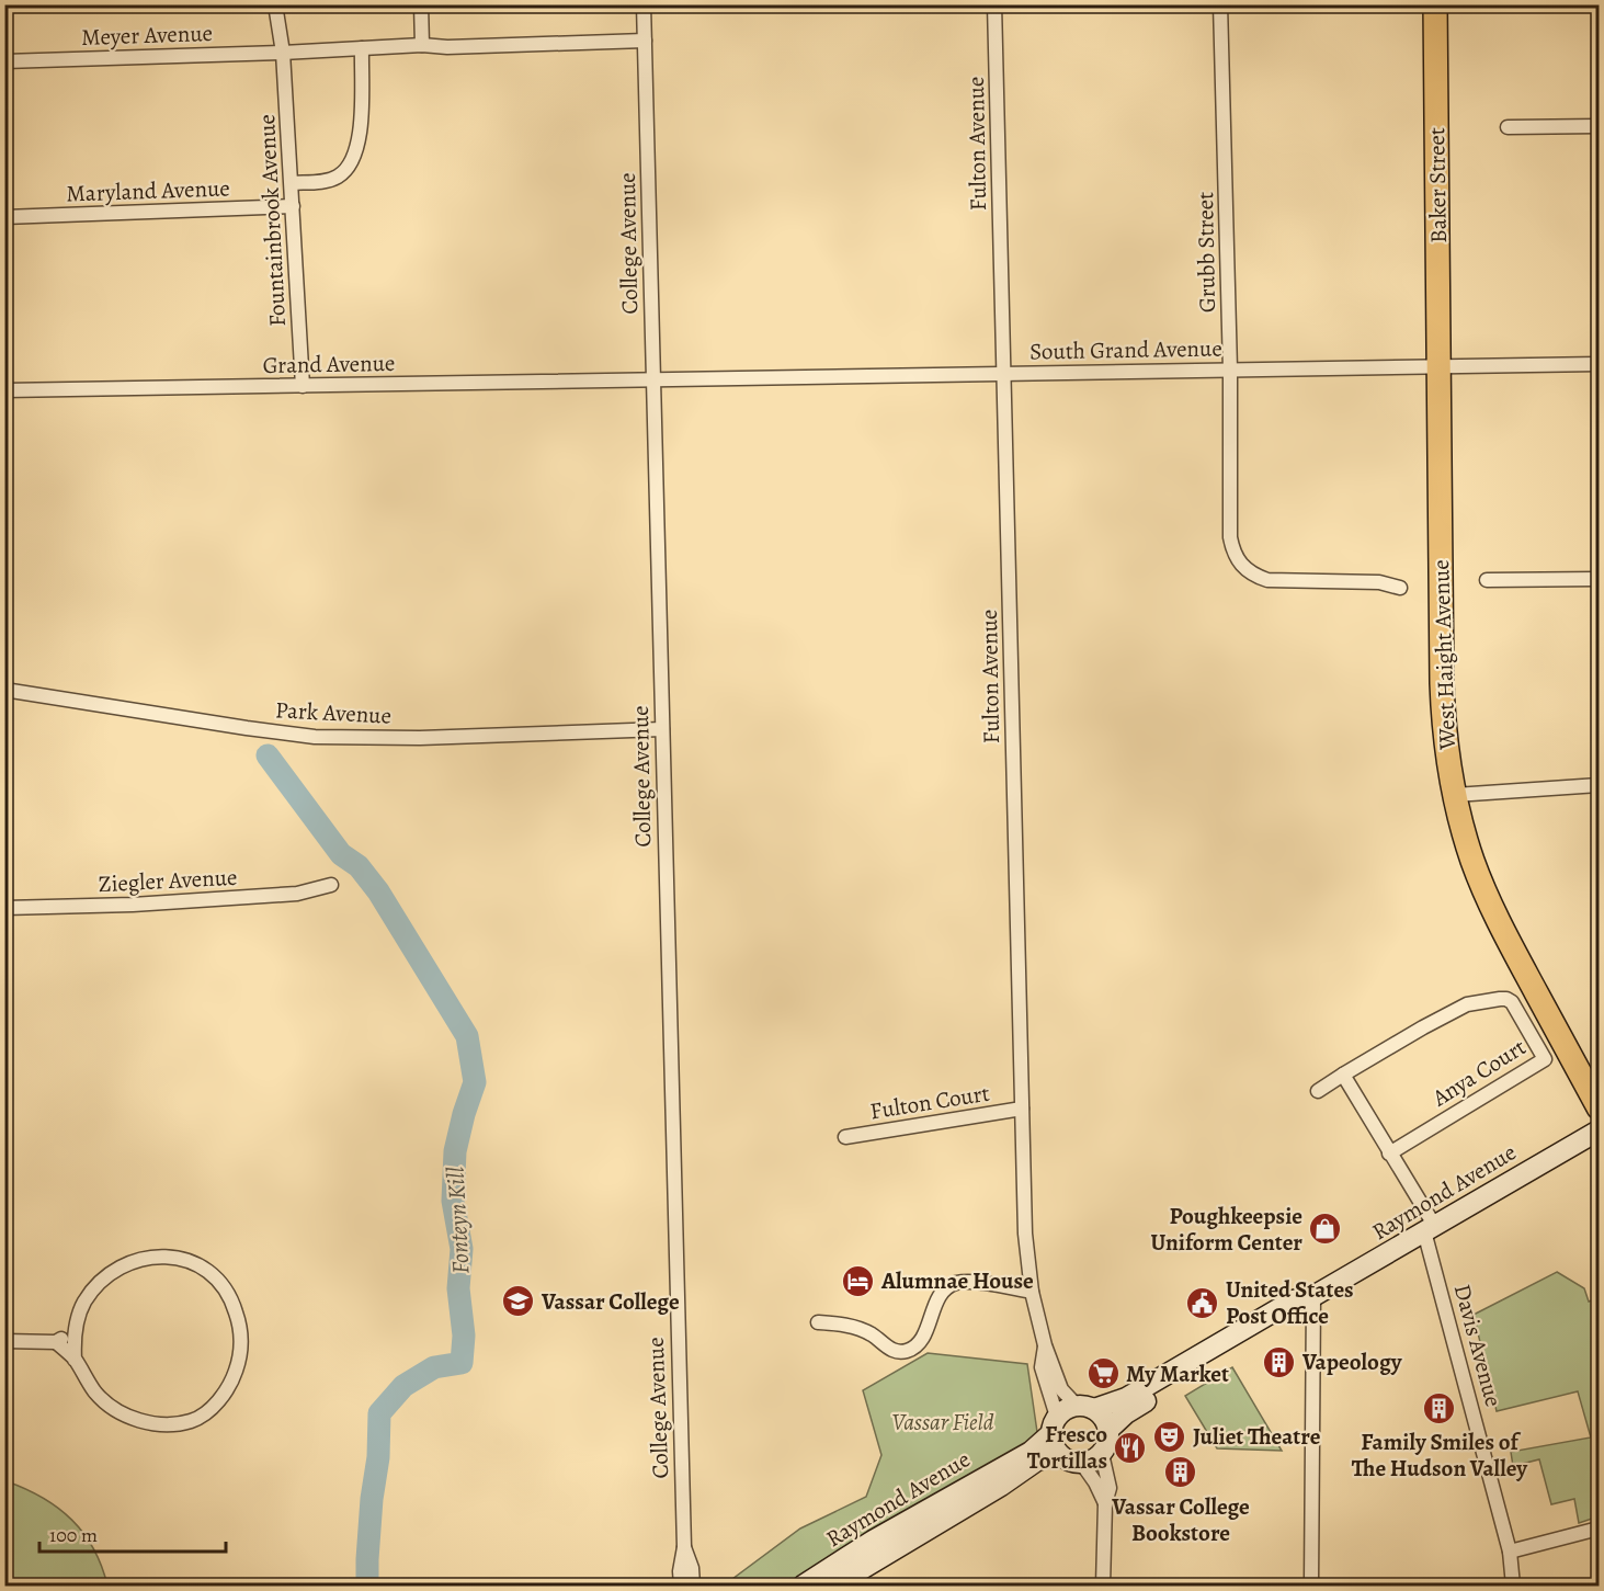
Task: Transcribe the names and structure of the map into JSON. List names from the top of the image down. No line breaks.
{"streets":{"highway":["Baker Street","West Haight Avenue"],"main road":["Raymond Avenue"],"street":["Meyer Avenue","Fulton Avenue","Maryland Avenue","Fountainbrook Avenue","College Avenue","Grubb Street","South Grand Avenue","Grand Avenue","Park Avenue","Ziegler Avenue","Anya Court","Fulton Court","Davis Avenue"]},"crossings":[["Meyer Avenue","Fountainbrook Avenue"],["Meyer Avenue","College Avenue"],["Fulton Avenue","South Grand Avenue"],["Fulton Avenue","Fulton Court"],["Fulton Avenue","Raymond Avenue"],["Baker Street","South Grand Avenue"],["Baker Street","West Haight Avenue"],["Maryland Avenue","Fountainbrook Avenue"],["Fountainbrook Avenue","Grand Avenue"],["College Avenue","South Grand Avenue"],["College Avenue","Grand Avenue"],["College Avenue","Park Avenue"],["Grubb Street","South Grand Avenue"],["South Grand Avenue","Grand Avenue"],["South Grand Avenue","West Haight Avenue"],["Anya Court","Davis Avenue"],["Raymond Avenue","Davis Avenue"]],"water":["Fonteyn Kill"],"parks":["Vassar Field"],"places":{"shop":["Poughkeepsie Uniform Center"],"hotel":["Alumnae House"],"school or university":["Vassar College"],"public building":["United States Post Office"],"building":["Vapeology","Family Smiles of The Hudson Valley","Vassar College Bookstore"],"supermarket":["My Market"],"theatre":["Juliet Theatre"],"restaurant":["Fresco Tortillas"]},"scale_bar":"100 m"}
